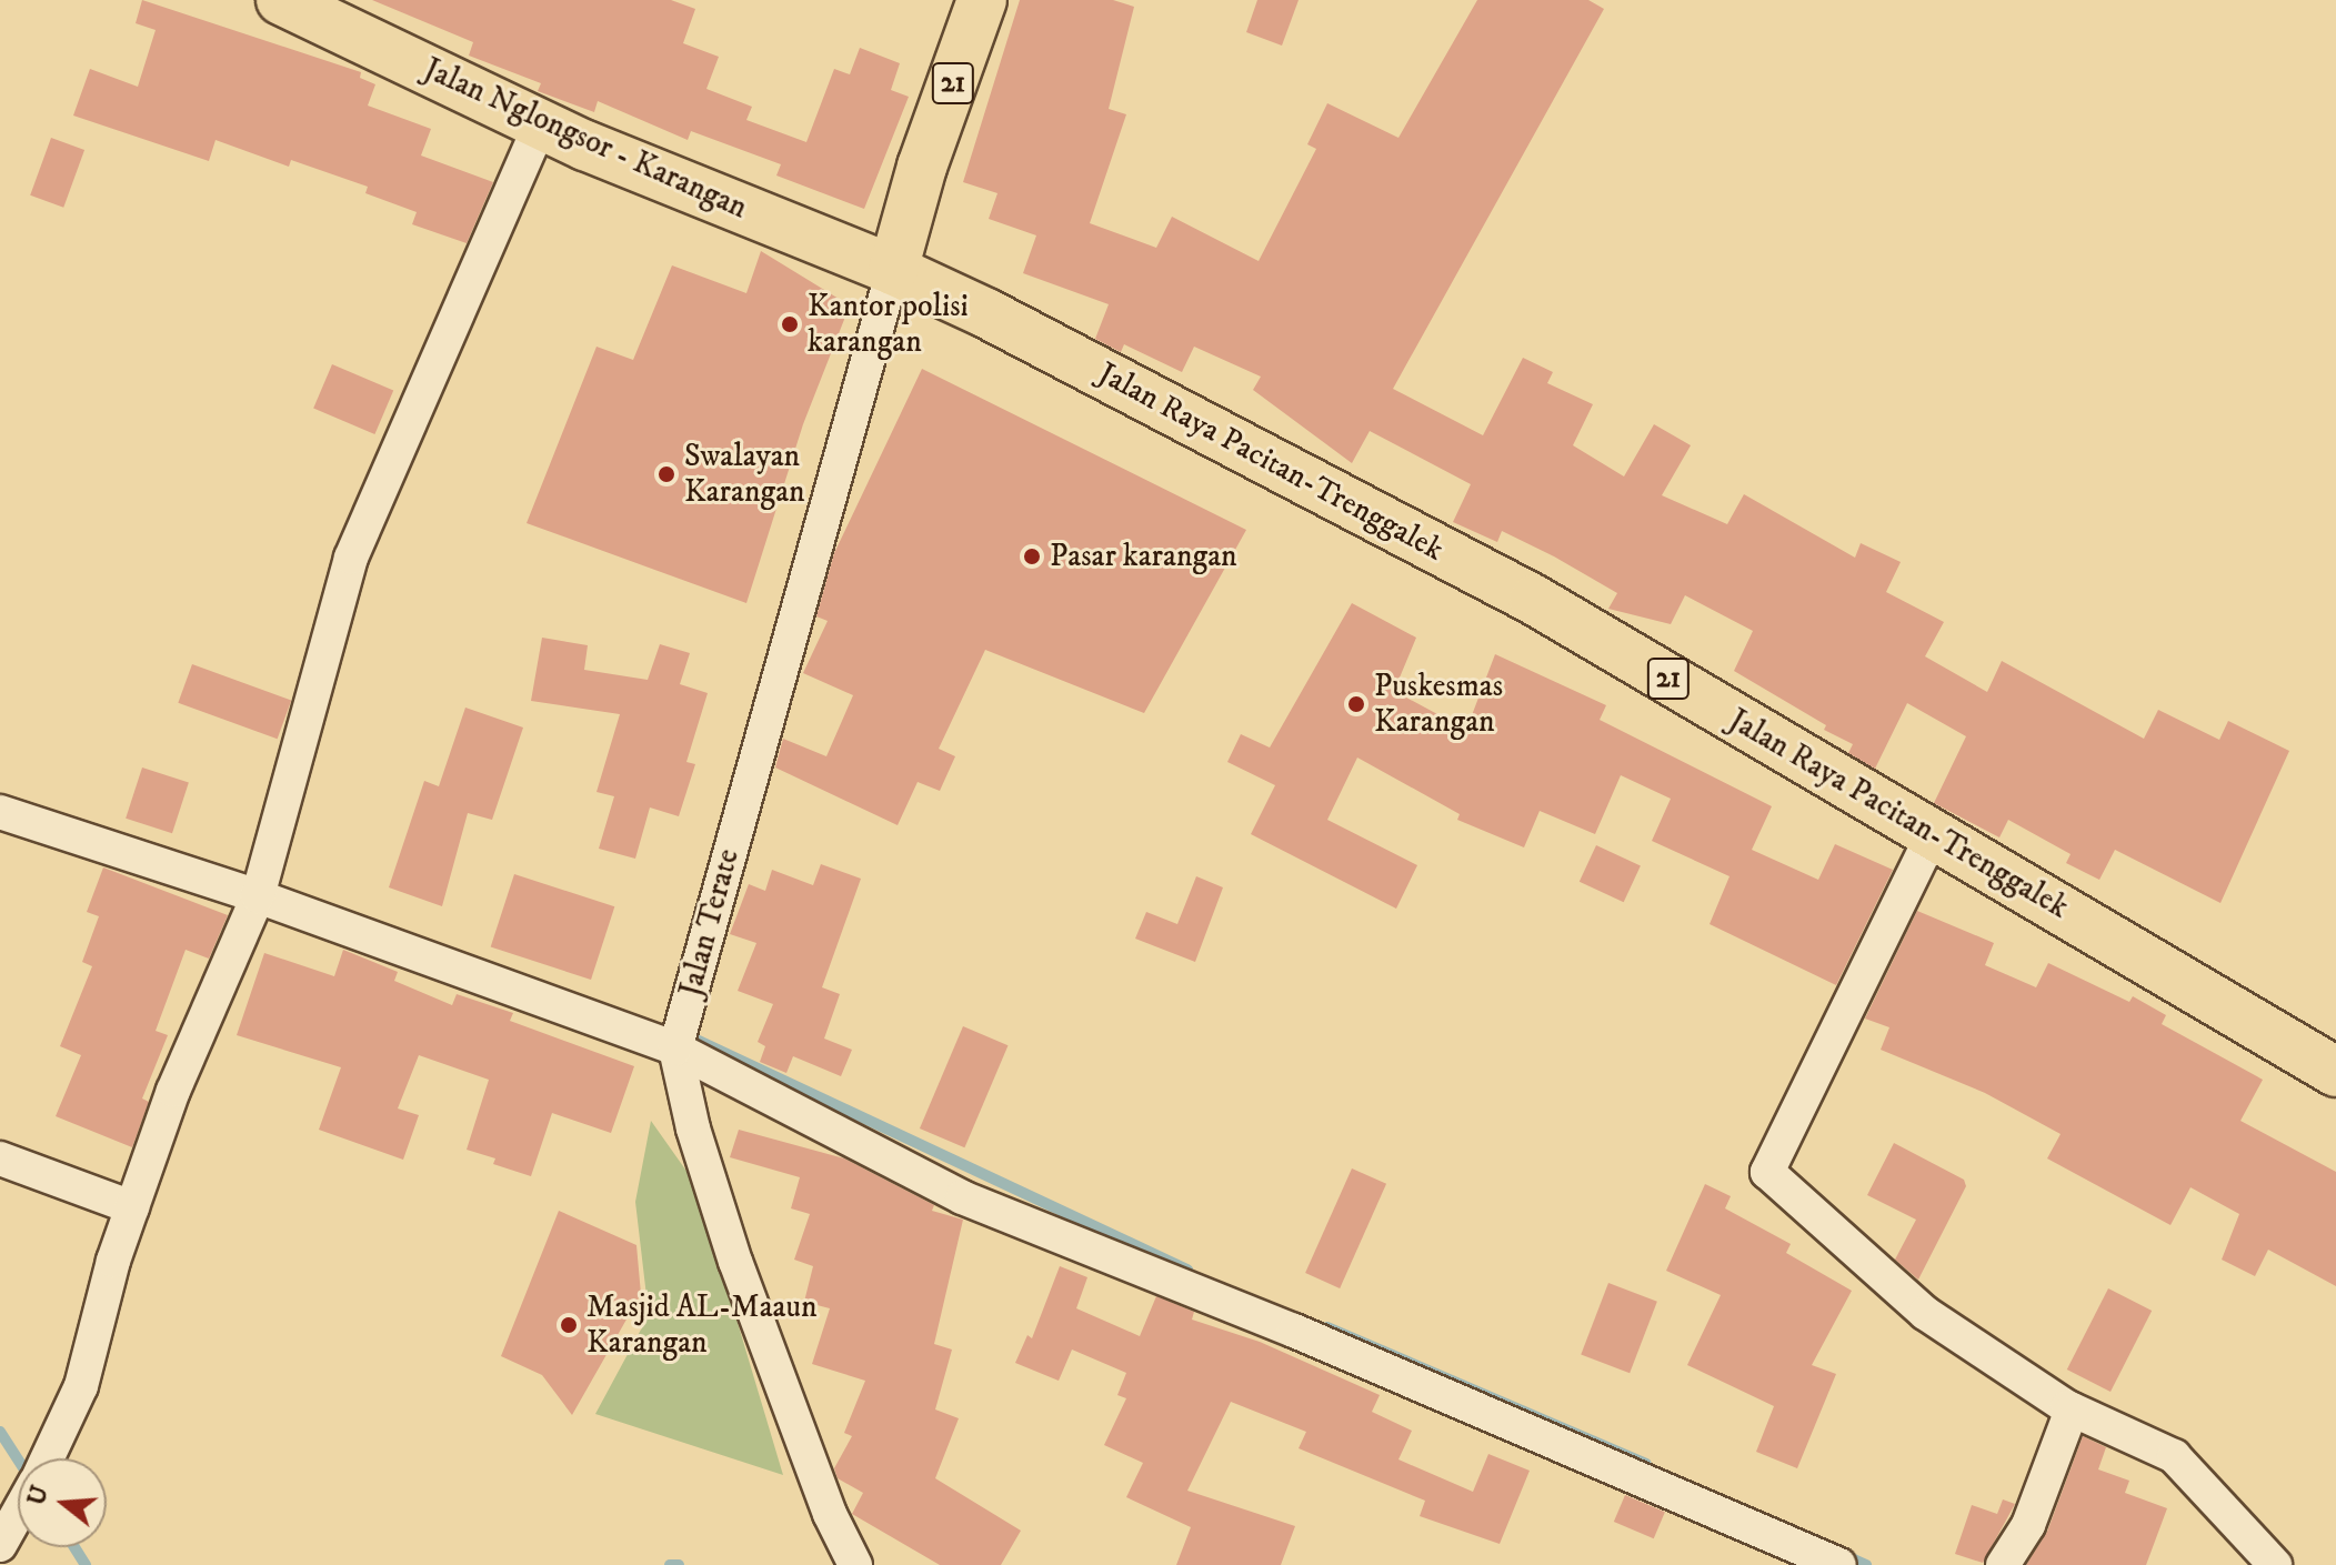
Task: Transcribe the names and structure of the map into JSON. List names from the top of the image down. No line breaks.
{"streets":{"highway":["21","Jalan Nglongsor - Karangan","Jalan Raya Pacitan-Trenggalek"],"street":["Jalan Terate"]},"crossings":[["21","Jalan Nglongsor - Karangan"],["21","Jalan Raya Pacitan-Trenggalek"],["21","Jalan Terate"],["Jalan Nglongsor - Karangan","Jalan Raya Pacitan-Trenggalek"],["Jalan Nglongsor - Karangan","Jalan Terate"],["Jalan Raya Pacitan-Trenggalek","Jalan Terate"]],"places":["Kantor polisi karangan","Swalayan Karangan","Pasar karangan","Puskesmas Karangan","Masjid AL-Maaun Karangan"],"north":"left"}
